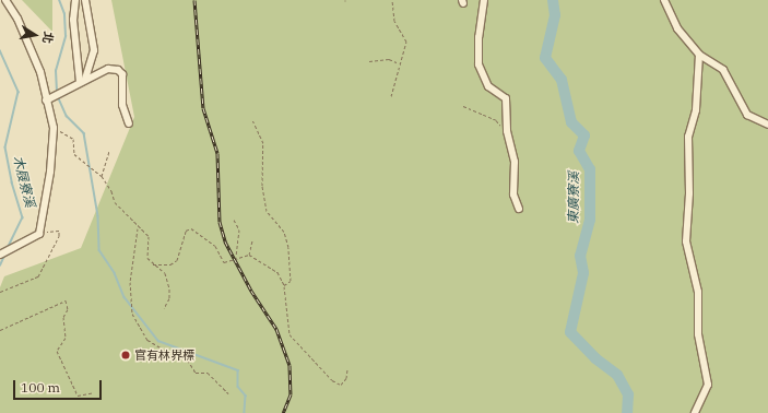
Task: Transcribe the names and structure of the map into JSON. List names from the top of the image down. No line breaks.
{"water":["木屐寮溪","東廣寮溪"],"places":["官有林界標"],"scale_bar":"100 m","north":"right"}
